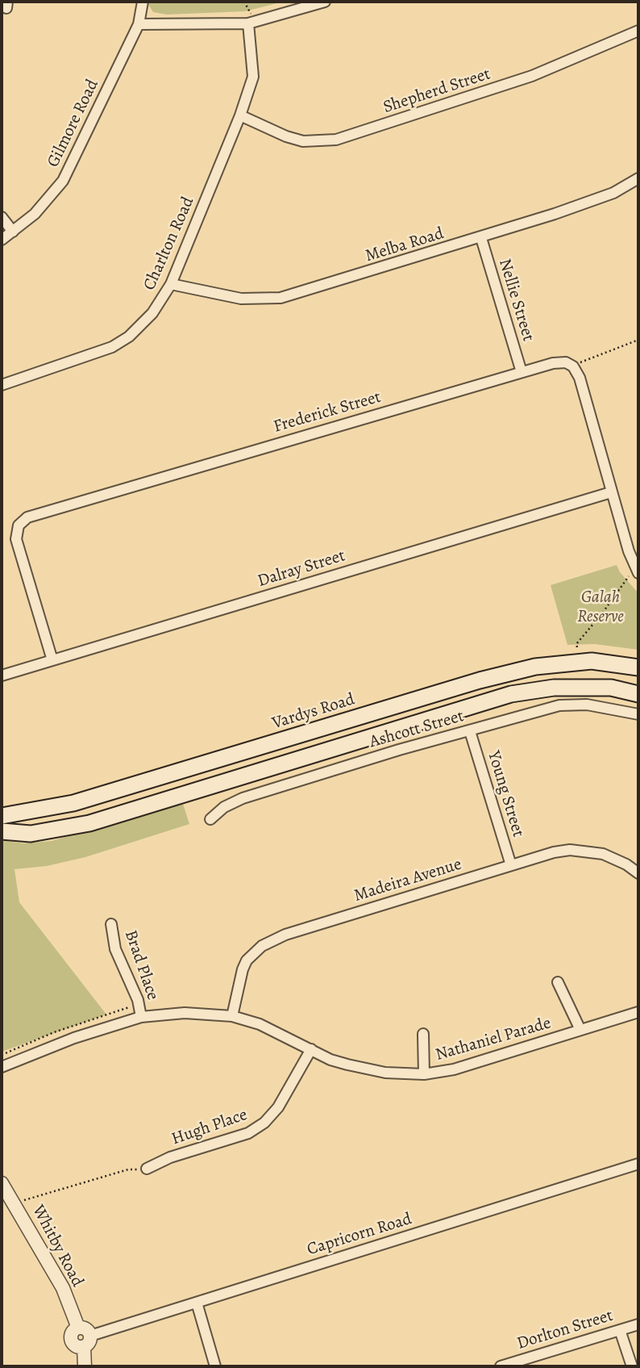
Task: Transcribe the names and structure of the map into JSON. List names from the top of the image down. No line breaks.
{"streets":{"main road":["Vardys Road"],"street":["Shepherd Street","Gilmore Road","Charlton Road","Melba Road","Nellie Street","Frederick Street","Dalray Street","Ashcott Street","Young Street","Madeira Avenue","Brad Place","Nathaniel Parade","Hugh Place","Capricorn Road","Whitby Road","Dorlton Street"]},"crossings":[["Shepherd Street","Charlton Road"],["Charlton Road","Melba Road"],["Melba Road","Nellie Street"],["Nellie Street","Frederick Street"],["Frederick Street","Dalray Street"],["Ashcott Street","Young Street"],["Young Street","Madeira Avenue"],["Madeira Avenue","Nathaniel Parade"],["Brad Place","Nathaniel Parade"],["Nathaniel Parade","Hugh Place"],["Capricorn Road","Whitby Road"]],"parks":["Galah Reserve"]}
